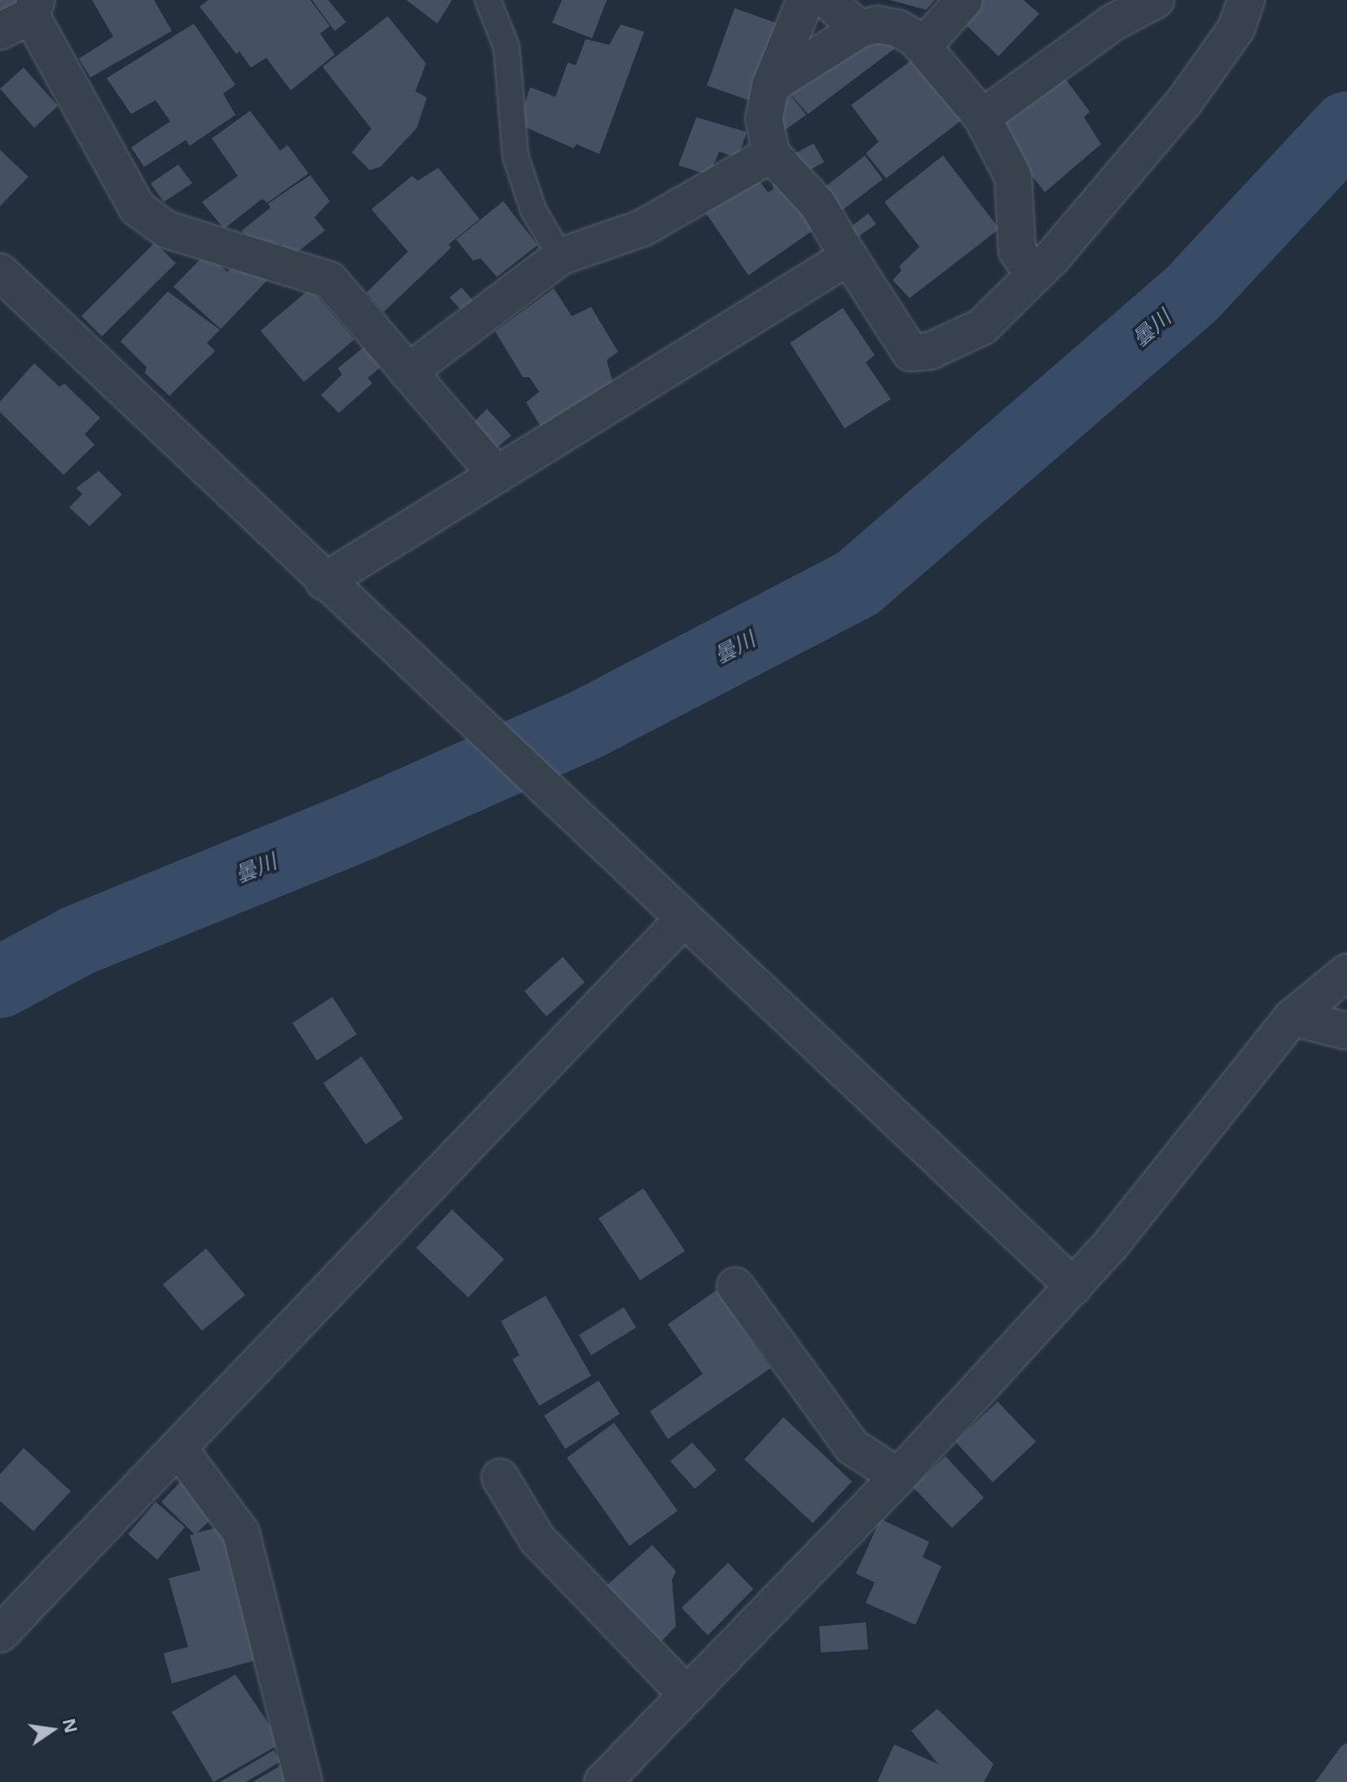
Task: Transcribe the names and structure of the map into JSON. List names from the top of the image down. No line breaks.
{"water":["曇川"],"north":"right"}
